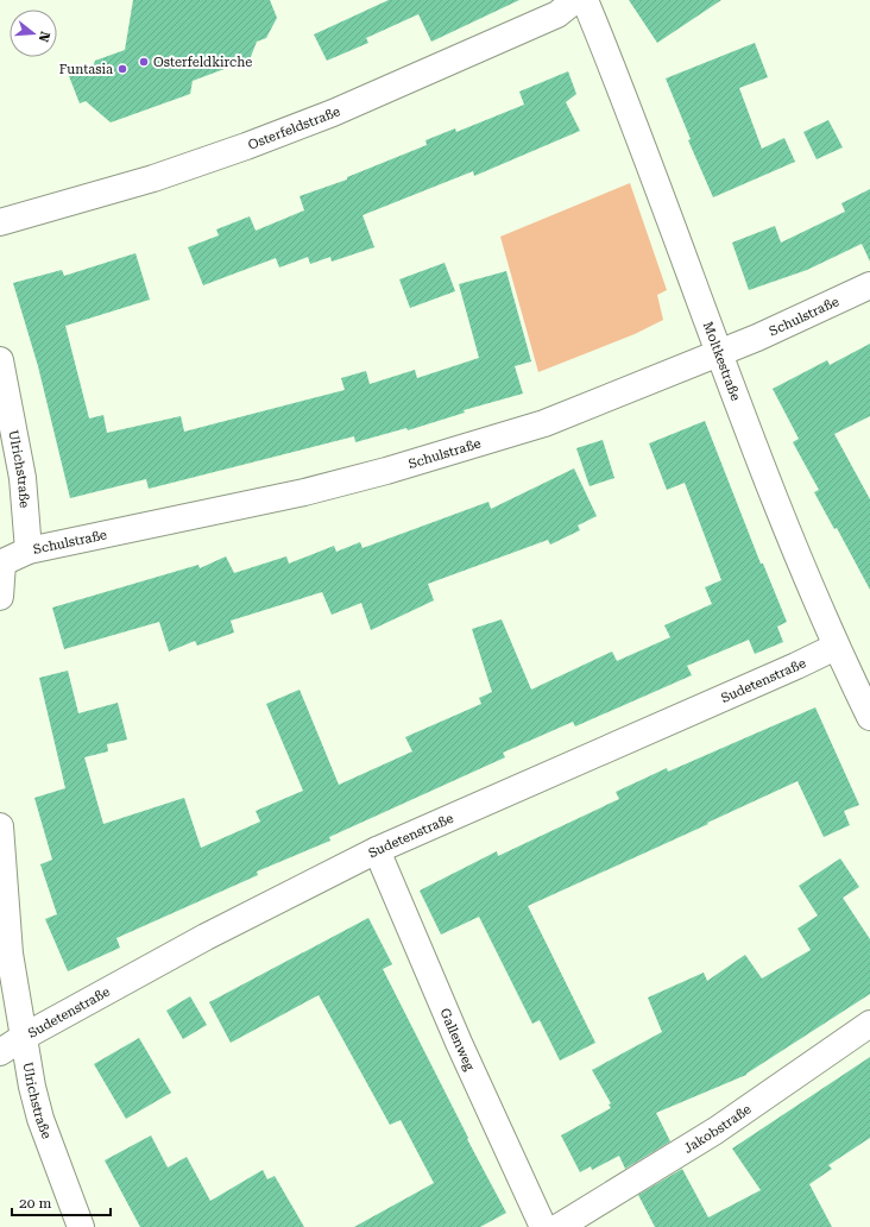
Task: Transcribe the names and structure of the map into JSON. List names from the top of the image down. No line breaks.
{"streets":{"street":["Osterfeldstraße","Schulstraße","Moltkestraße","Ulrichstraße","Sudetenstraße","Gallenweg","Jakobstraße"]},"crossings":[["Schulstraße","Moltkestraße"],["Schulstraße","Ulrichstraße"],["Moltkestraße","Sudetenstraße"],["Ulrichstraße","Sudetenstraße"],["Sudetenstraße","Gallenweg"]],"places":["Osterfeldkirche","Funtasia"],"scale_bar":"20 m","north":"right"}
